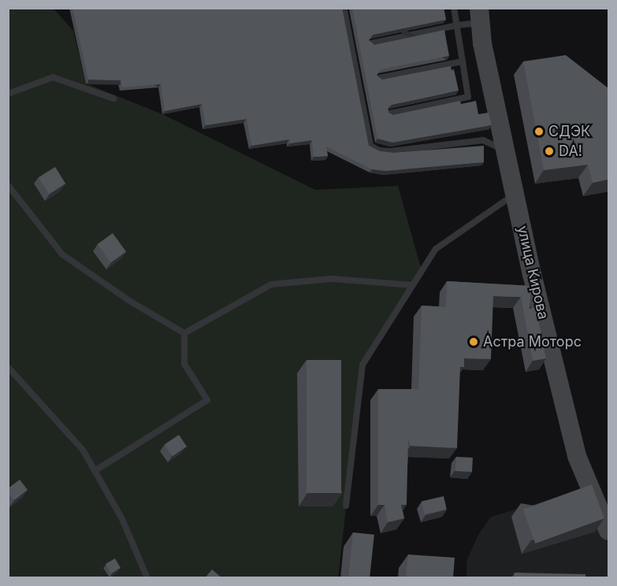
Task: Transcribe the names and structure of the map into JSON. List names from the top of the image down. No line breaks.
{"streets":{"street":["улица Кирова"]},"places":["СДЭК","DA!","Астра Моторс"]}
